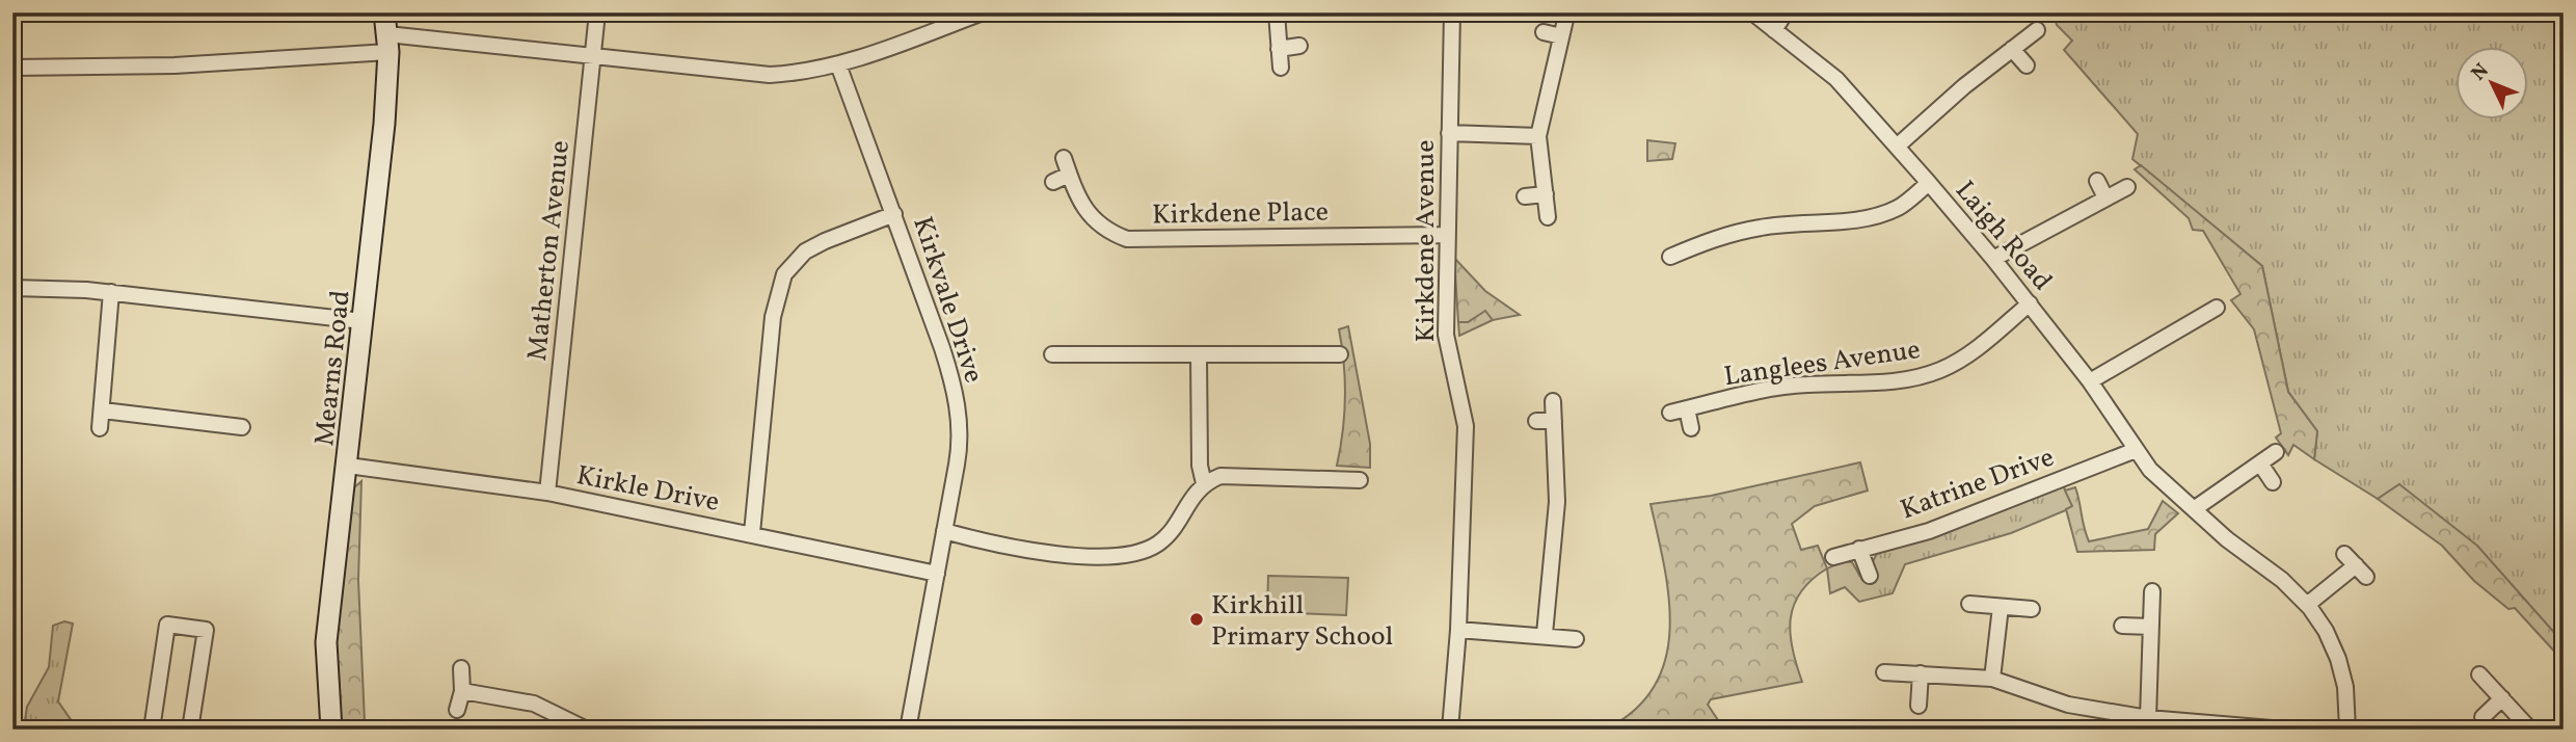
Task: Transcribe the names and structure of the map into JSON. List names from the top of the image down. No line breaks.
{"streets":{"street":["Kirkdene Place","Laigh Road","Kirkdene Avenue","Matherton Avenue","Kirkvale Drive","Langlees Avenue","Mearns Road","Katrine Drive","Kirkle Drive"]},"crossings":[["Kirkdene Place","Kirkdene Avenue"],["Laigh Road","Langlees Avenue"],["Laigh Road","Katrine Drive"],["Matherton Avenue","Kirkle Drive"],["Kirkvale Drive","Kirkle Drive"],["Mearns Road","Kirkle Drive"]],"places":["Kirkhill Primary School"],"north":"top left"}
